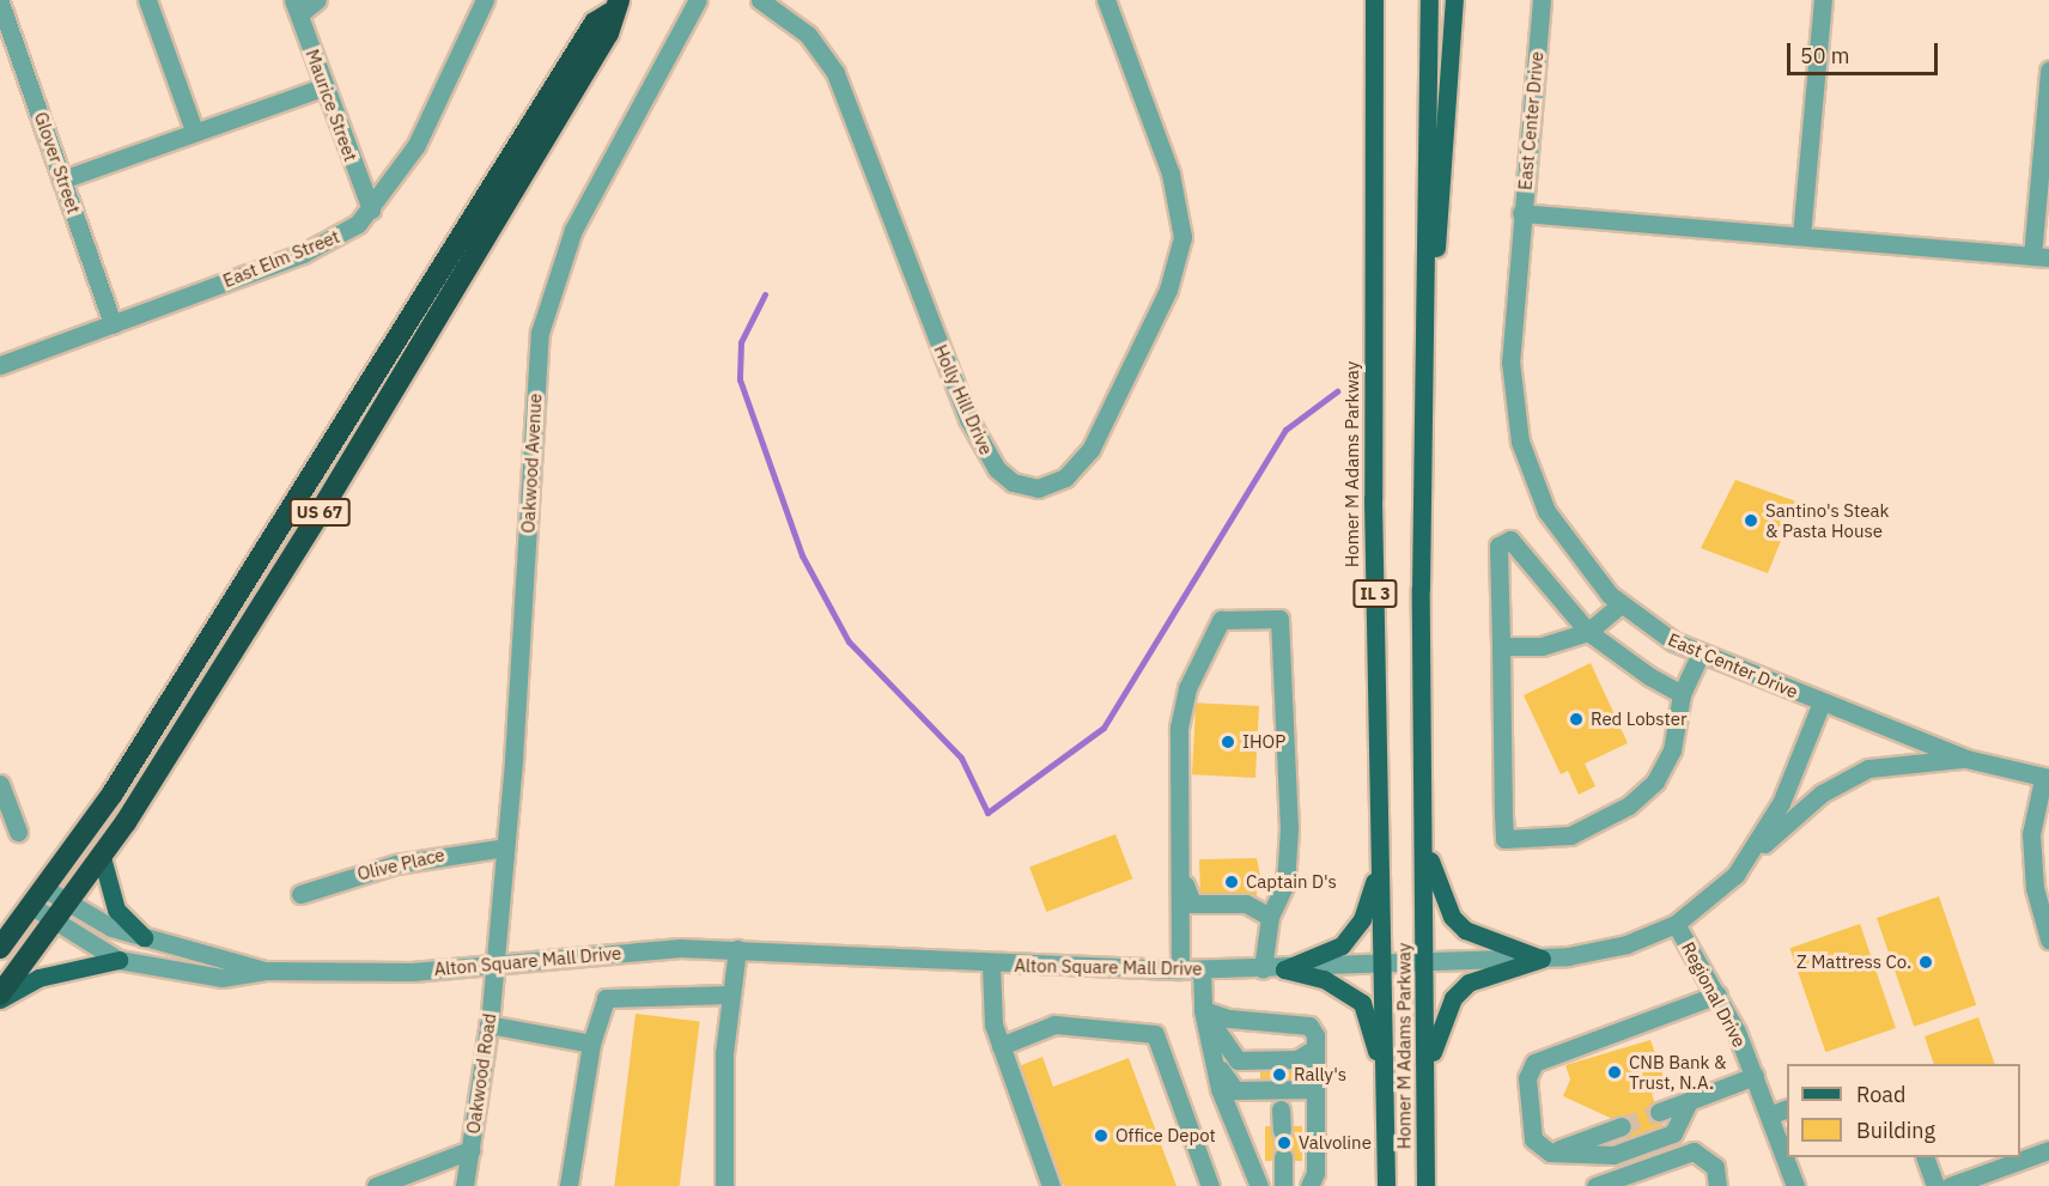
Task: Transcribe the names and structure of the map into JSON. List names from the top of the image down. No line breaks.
{"streets":{"highway":["US 67"],"main road":["Homer M Adams Parkway","IL 3"],"street":["Maurice Street","East Center Drive","Glover Street","East Elm Street","Holly Hill Drive","Oakwood Avenue","Olive Place","Alton Square Mall Drive","Regional Drive","Oakwood Road"]},"crossings":[["Maurice Street","East Elm Street"],["East Center Drive","Alton Square Mall Drive"],["Glover Street","East Elm Street"],["Oakwood Avenue","Olive Place"],["Oakwood Avenue","Alton Square Mall Drive"],["Oakwood Avenue","Oakwood Road"],["Homer M Adams Parkway","Alton Square Mall Drive"],["US 67","Alton Square Mall Drive"],["Alton Square Mall Drive","Regional Drive"],["Alton Square Mall Drive","Oakwood Road"]],"places":["Santino's Steak & Pasta House","Red Lobster","IHOP","Captain D's","Z Mattress Co.","CNB Bank & Trust, N.A.","Rally's","Office Depot","Valvoline"],"legend":["Road","Building"],"scale_bar":"50 m"}
